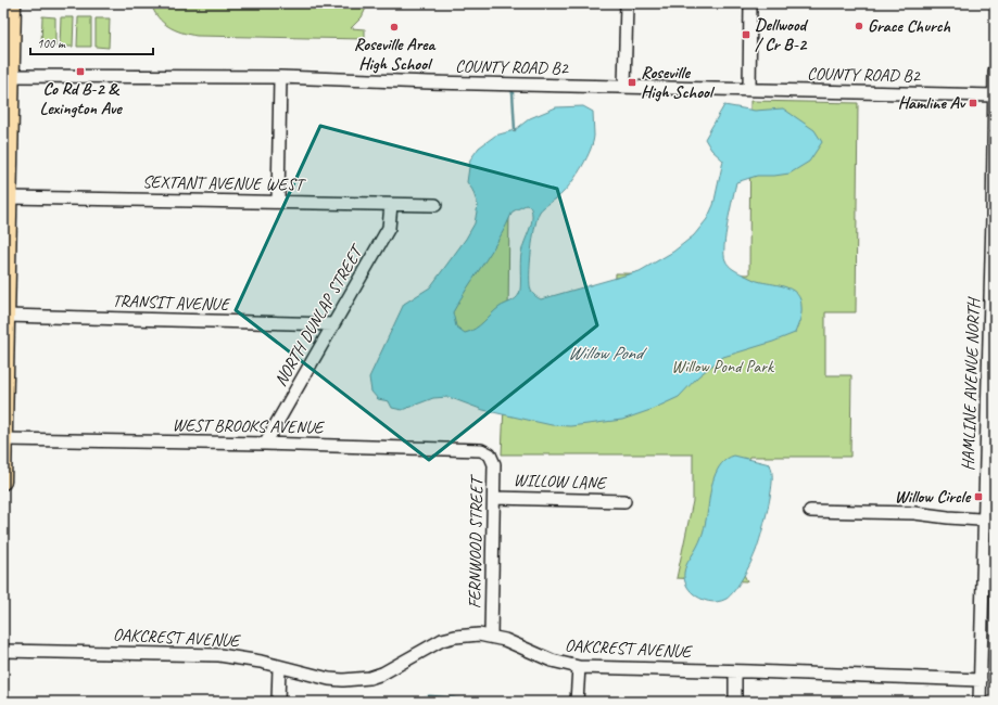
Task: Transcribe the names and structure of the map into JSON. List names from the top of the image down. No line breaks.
{"streets":{"street":["COUNTY ROAD B2","SEXTANT AVENUE WEST","TRANSIT AVENUE","NORTH DUNLAP STREET","HAMLINE AVENUE NORTH","WEST BROOKS AVENUE","WILLOW LANE","FERNWOOD STREET","OAKCREST AVENUE"]},"crossings":[["COUNTY ROAD B2","HAMLINE AVENUE NORTH"],["SEXTANT AVENUE WEST","NORTH DUNLAP STREET"],["TRANSIT AVENUE","NORTH DUNLAP STREET"],["NORTH DUNLAP STREET","WEST BROOKS AVENUE"],["HAMLINE AVENUE NORTH","OAKCREST AVENUE"],["WEST BROOKS AVENUE","FERNWOOD STREET"],["WILLOW LANE","FERNWOOD STREET"],["FERNWOOD STREET","OAKCREST AVENUE"]],"water":["Willow Pond"],"parks":["Willow Pond Park"],"places":{"other":["Grace Church","Roseville Area High School"],"transit":["Dellwood / Cr B-2","Co Rd B-2 & Lexington Ave","Roseville High School","Hamline Av","Willow Circle"]},"scale_bar":"100 m"}
